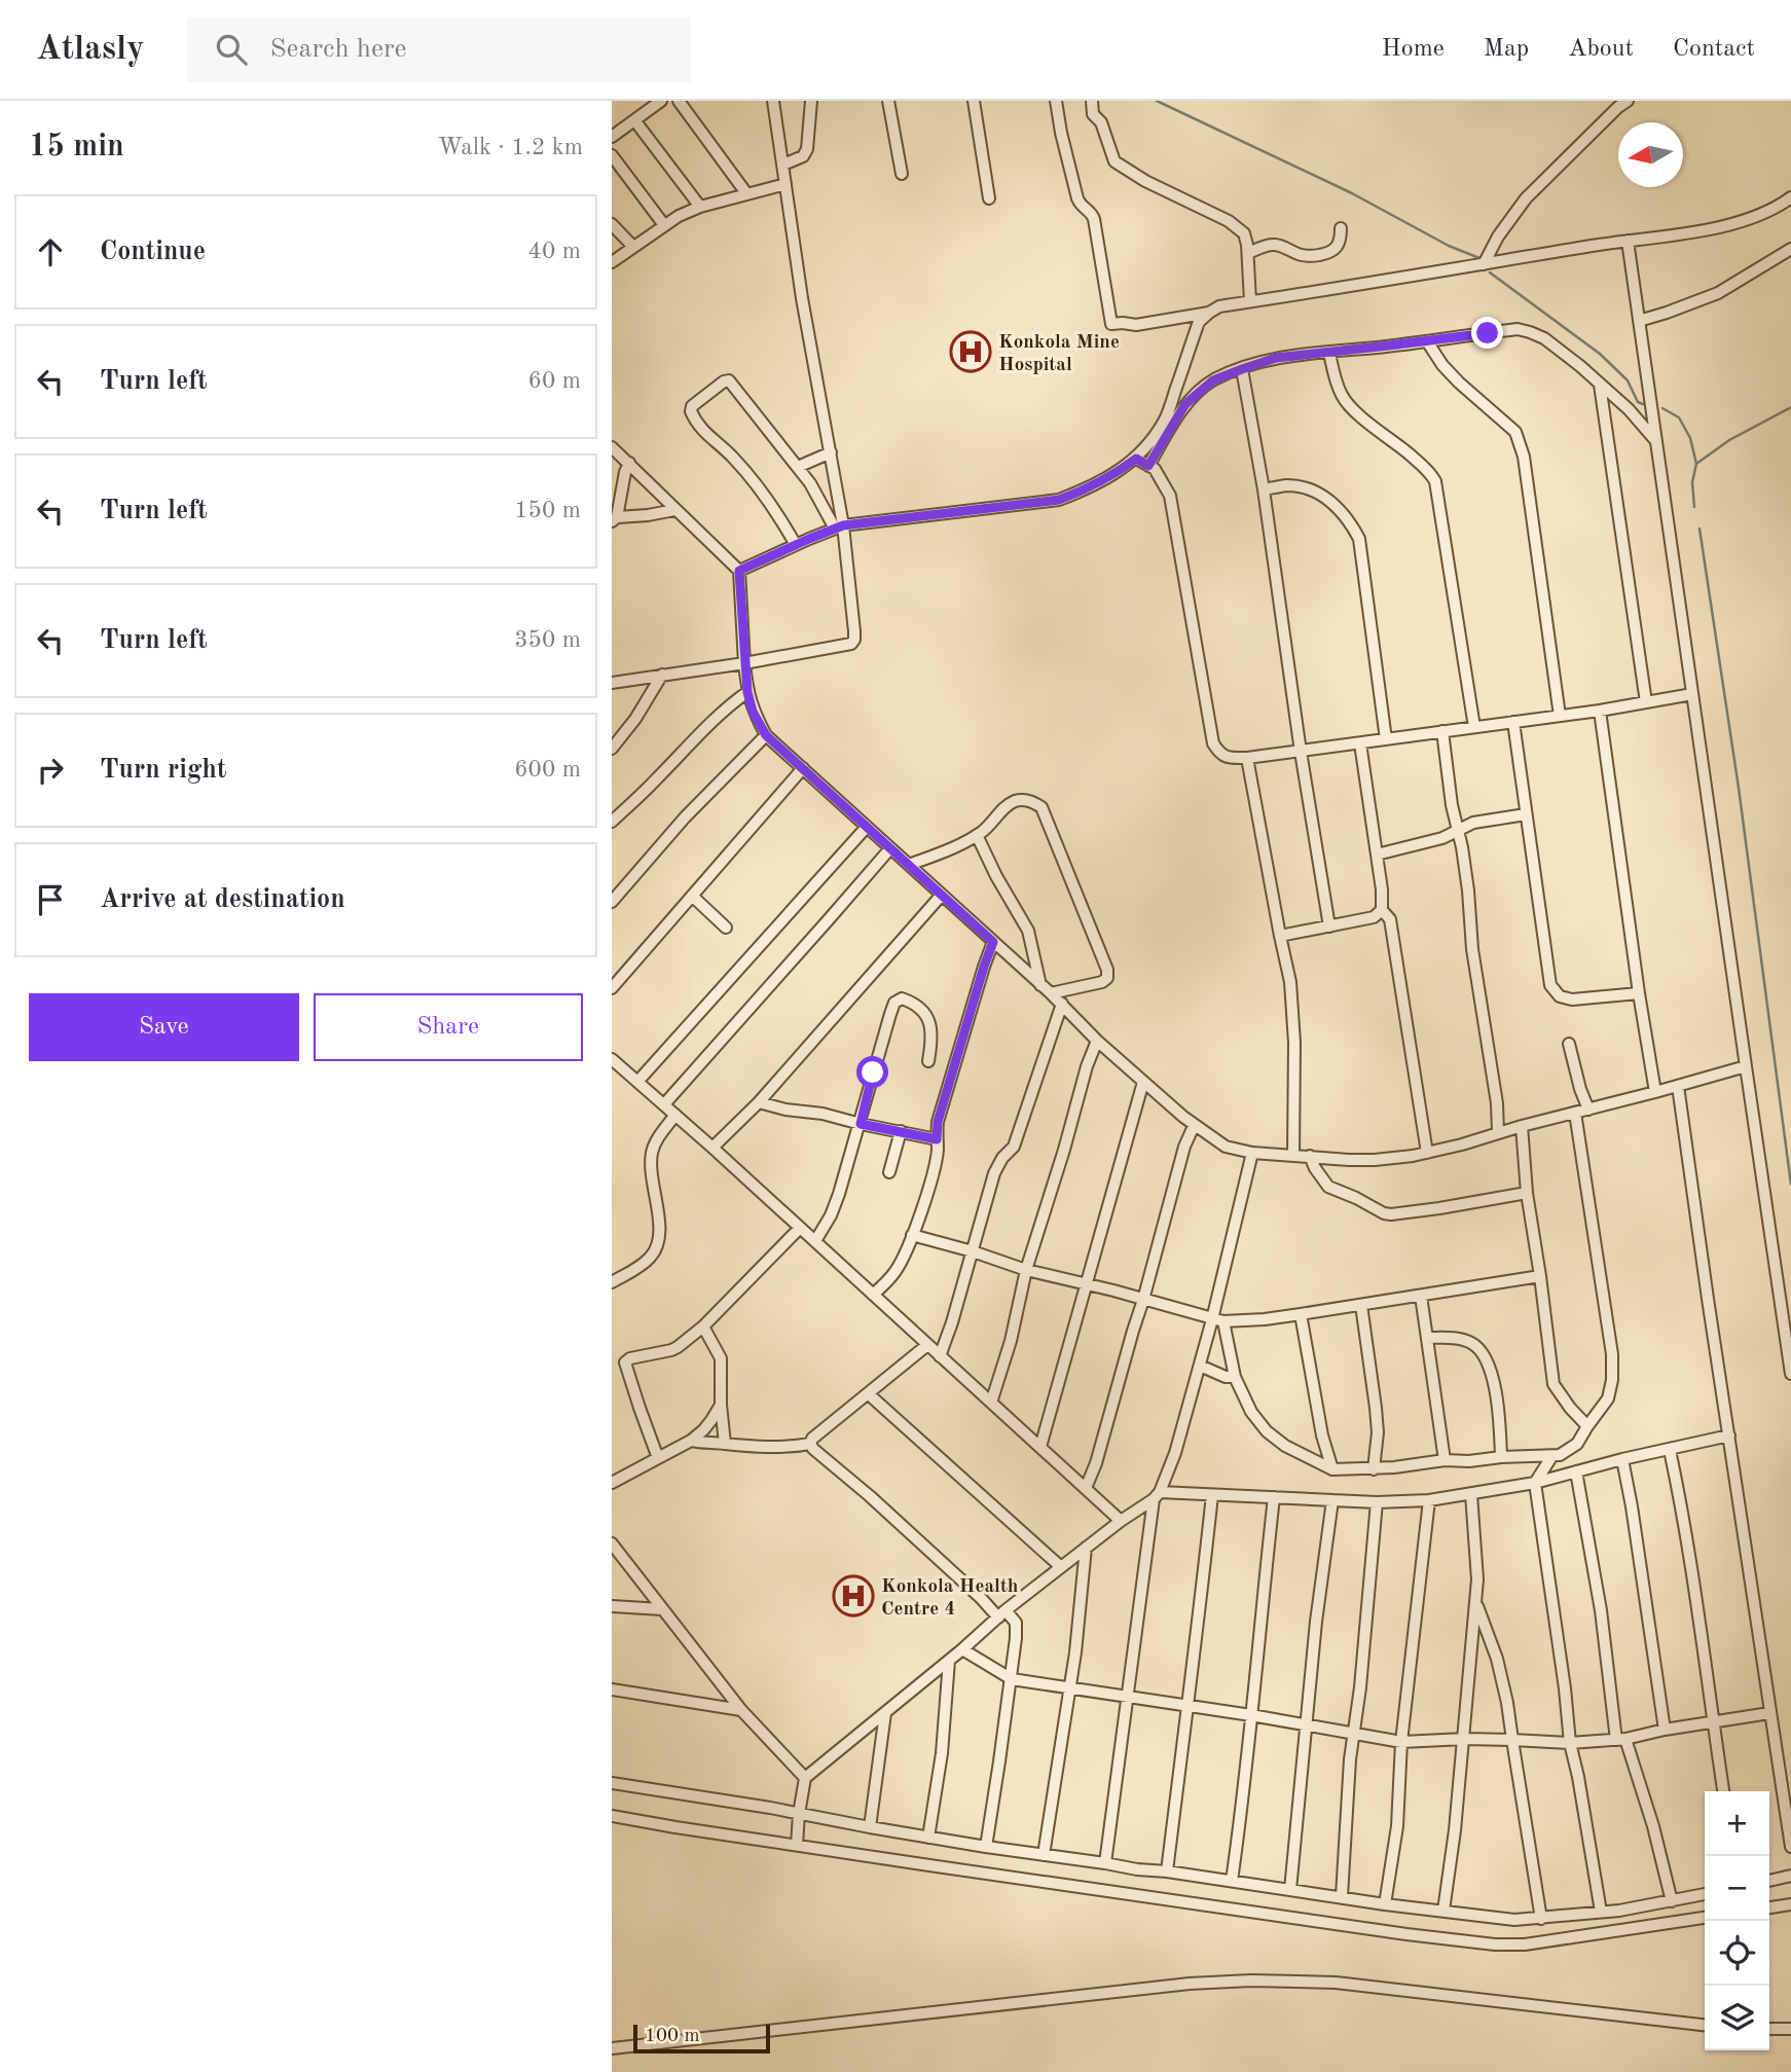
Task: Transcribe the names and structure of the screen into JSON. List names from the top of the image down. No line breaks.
{"places":{"hospital":["Konkola Mine Hospital","Konkola Health Centre 4"]},"scale_bar":"100 m","north":"left","page":{"header":"Atlasly","search":"Search here","nav":["Home","Map","About","Contact"],"heading":["15 min","Walk · 1.2 km"],"list":[["Continue","40 m"],["Turn left","60 m"],["Turn left","150 m"],["Turn left","350 m"],["Turn right","600 m"],"Arrive at destination"],"buttons":["Save","Share"],"map_buttons":["+","−"],"scale":"100 m"}}
